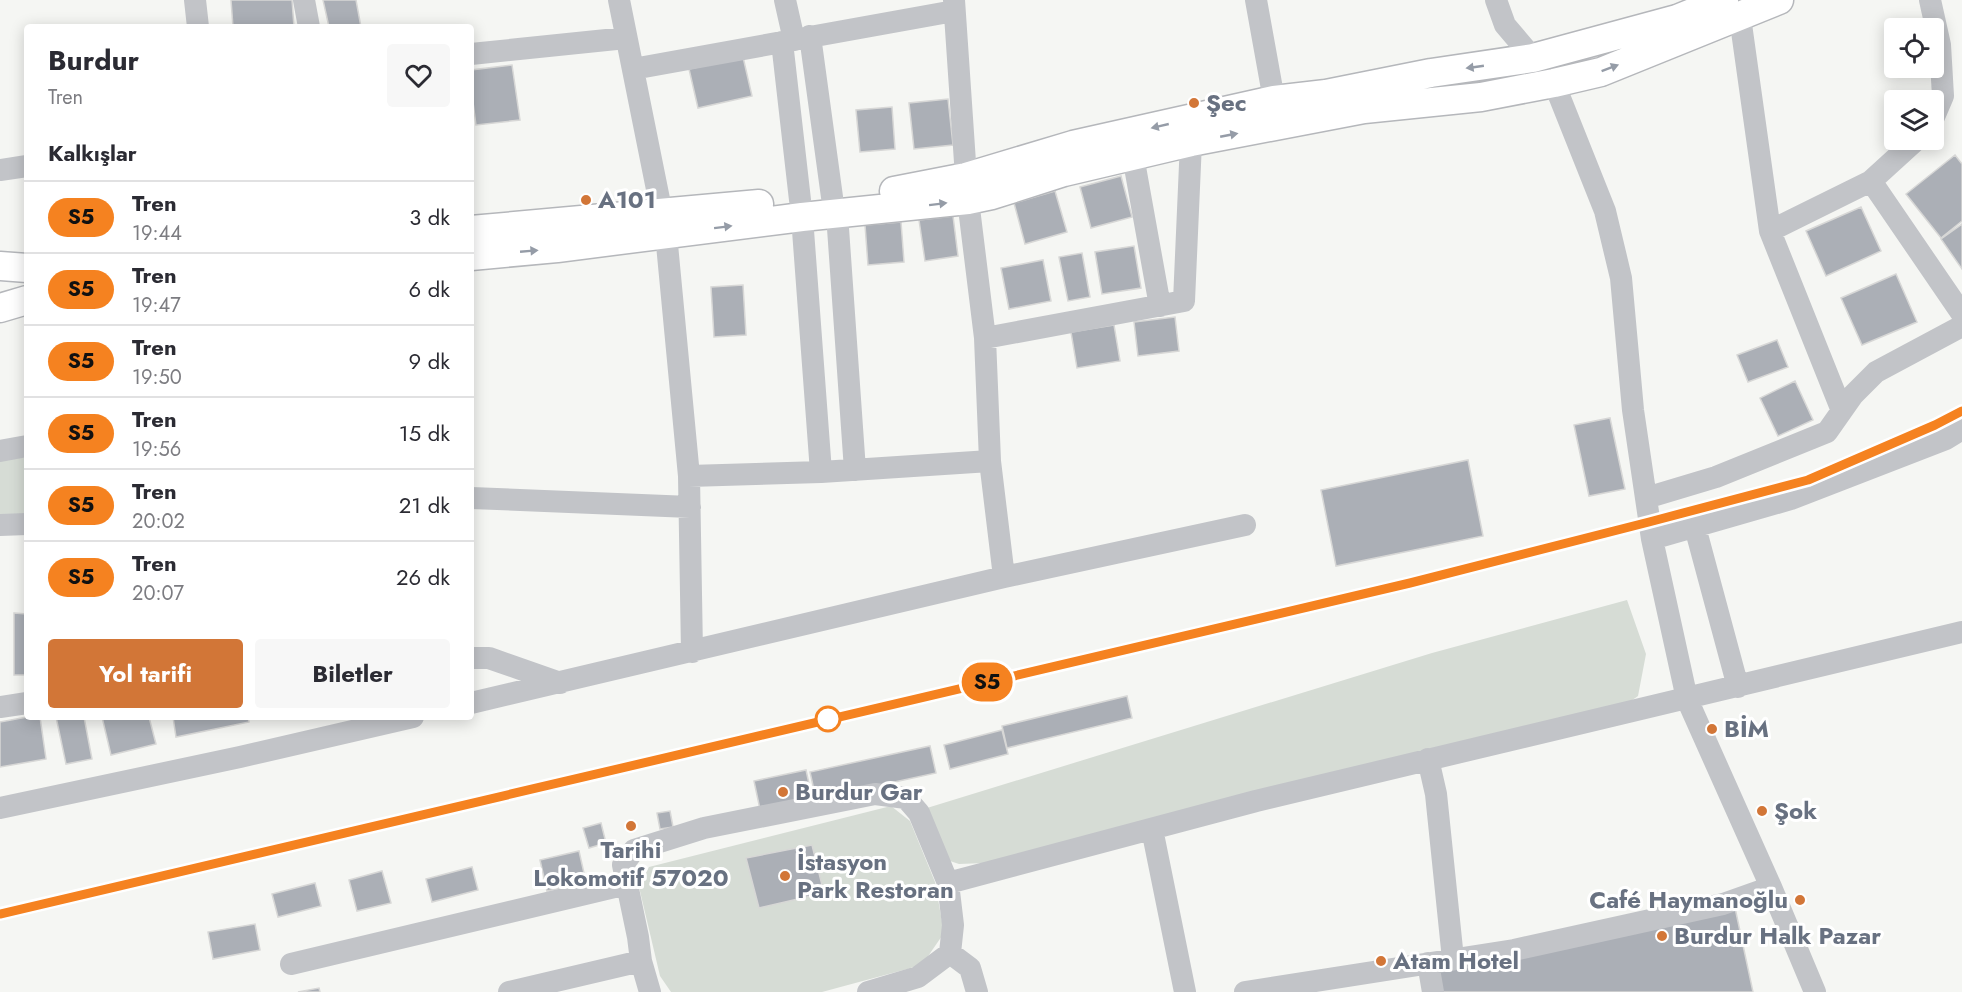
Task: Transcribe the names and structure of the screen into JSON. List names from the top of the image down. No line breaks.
{"places":["Şec","A101","BİM","Burdur Gar","Şok","Tarihi Lokomotif 57020","İstasyon Park Restoran","Café Haymanoğlu","Burdur Halk Pazar","Atam Hotel"],"page":{"on_map":"S5","heading":[["Burdur","Tren"],"Kalkışlar"],"list":[{"mark":"S5","name":"Tren","note":"19:44","value":"3 dk"},{"mark":"S5","name":"Tren","note":"19:47","value":"6 dk"},{"mark":"S5","name":"Tren","note":"19:50","value":"9 dk"},{"mark":"S5","name":"Tren","note":"19:56","value":"15 dk"},{"mark":"S5","name":"Tren","note":"20:02","value":"21 dk"},{"mark":"S5","name":"Tren","note":"20:07","value":"26 dk"}],"buttons":["Yol tarifi","Biletler"]}}
